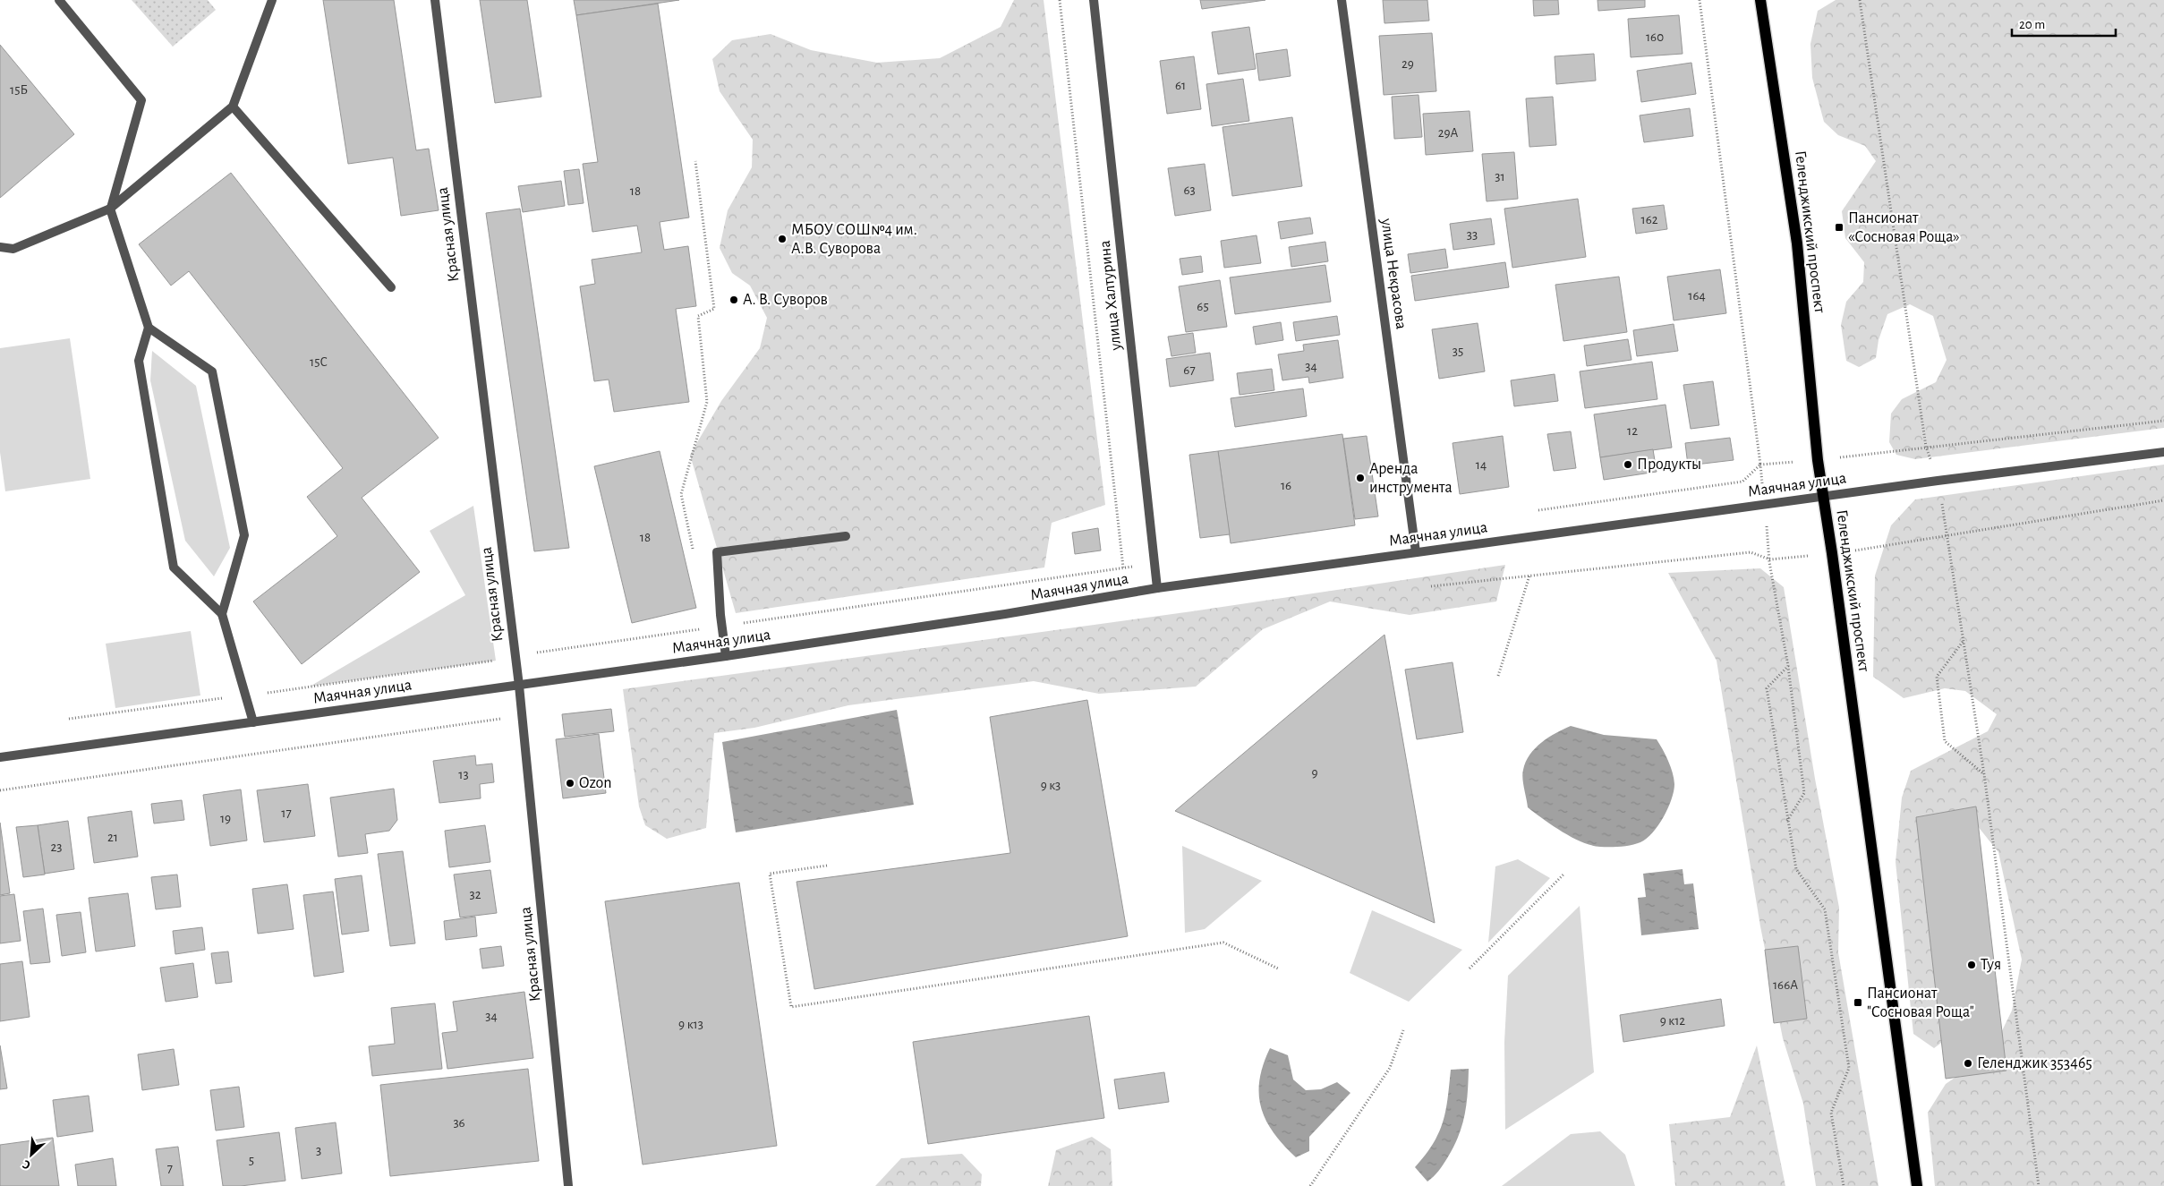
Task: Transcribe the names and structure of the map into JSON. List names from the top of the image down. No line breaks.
{"streets":{"main road":["Геленджикский проспект"],"street":["Красная улица","улица Некрасова","улица Халтурина","Маячная улица"]},"crossings":[["Геленджикский проспект","Маячная улица"],["Красная улица","Маячная улица"],["улица Некрасова","Маячная улица"],["улица Халтурина","Маячная улица"]],"places":{"transit":["Пансионат «Сосновая Роща»","Пансионат \"Сосновая Роща\""],"other":["МБОУ СОШ№4 им. А.В. Суворова","А. В. Суворов","Продукты","Аренда инструмента","Ozon","Туя","Геленджик 353465"]},"house_numbers":["160","29","61","15Б","29А","31","63","18","162","33","164","65","35","15С","34","67","12","14","16","18","9","13","9 к3","17","19","21","23","32","166А","34","9 к12","9 к13","36","3","5","7"],"scale_bar":"20 m","north":"bottom left"}
